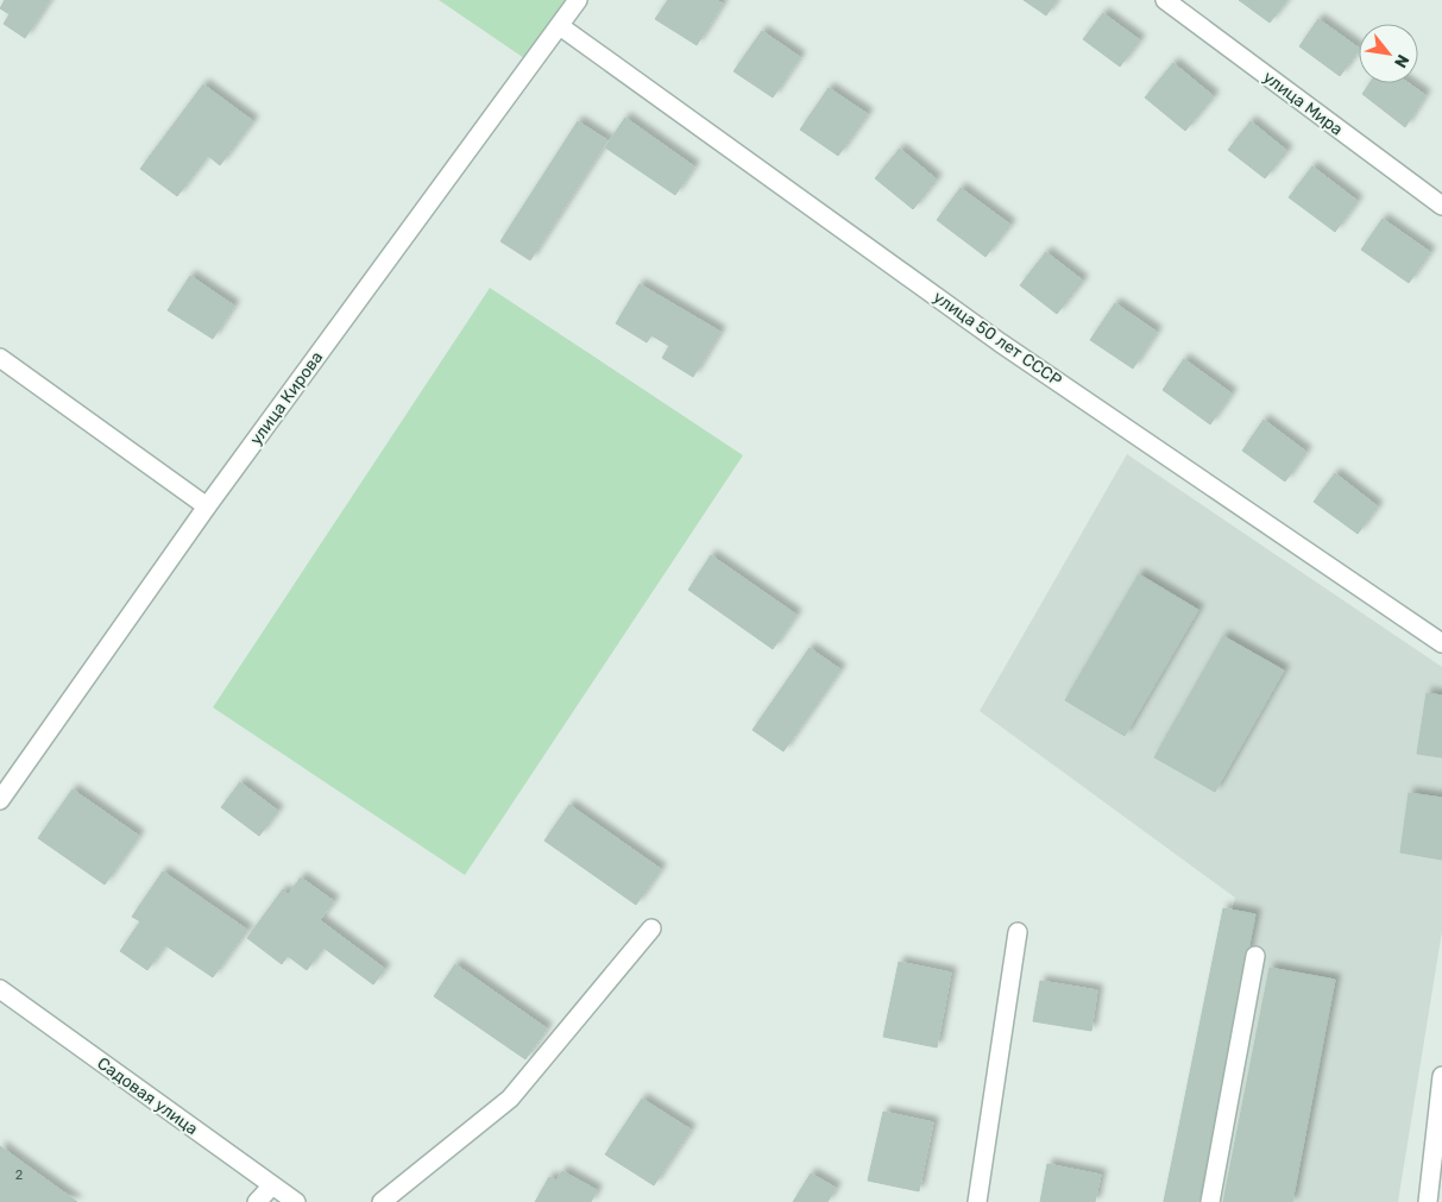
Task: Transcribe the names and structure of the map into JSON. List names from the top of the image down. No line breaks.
{"streets":{"street":["улица Мира","улица 50 лет СССР","улица Кирова","Садовая улица"]},"crossings":[["улица 50 лет СССР","улица Кирова"]],"house_numbers":["2"],"north":"bottom right"}
